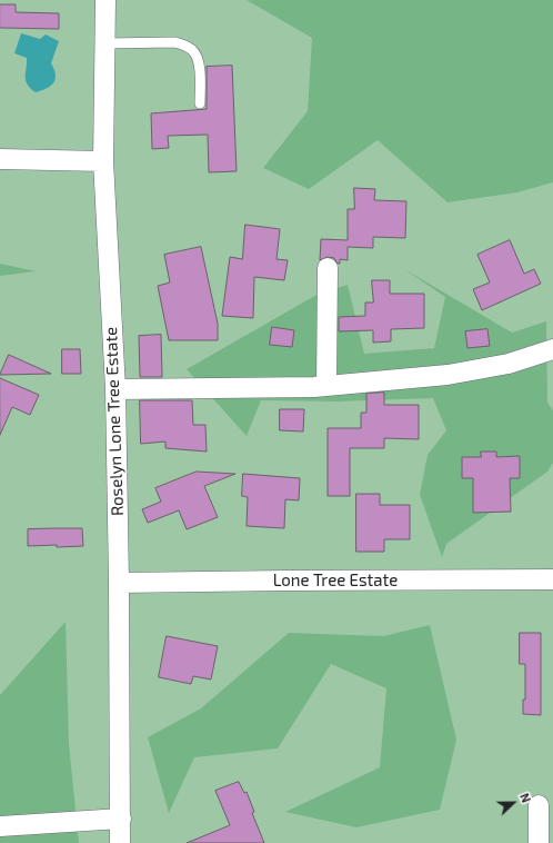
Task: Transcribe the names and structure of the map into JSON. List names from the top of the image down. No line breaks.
{"streets":{"street":["Roselyn Lone Tree Estate","Lone Tree Estate"]},"crossings":[["Roselyn Lone Tree Estate","Lone Tree Estate"]],"north":"right"}
